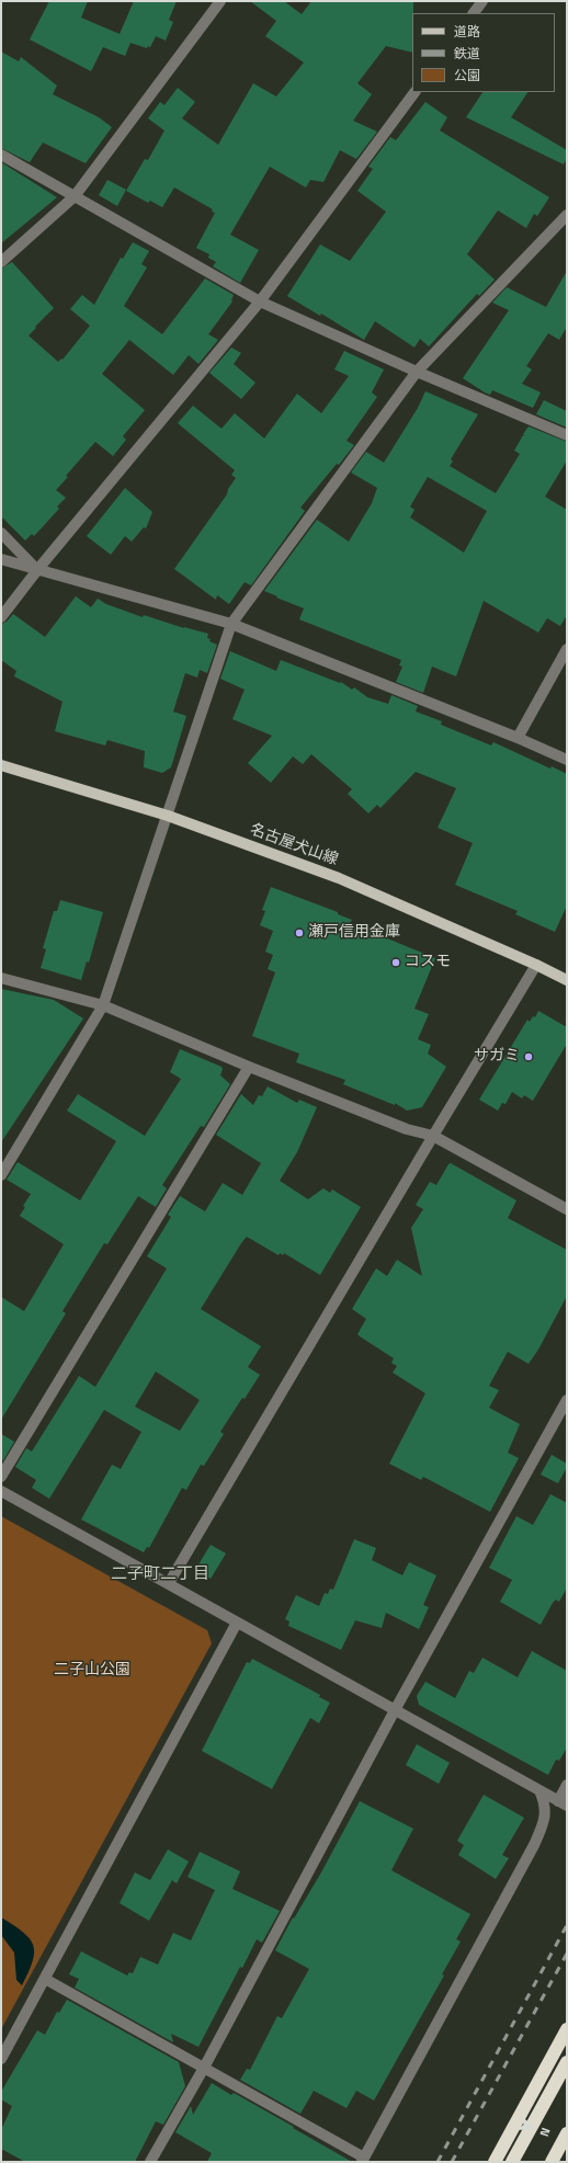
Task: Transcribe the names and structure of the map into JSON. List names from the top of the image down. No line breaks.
{"streets":{"main road":["名古屋犬山線"]},"districts":["二子町二丁目"],"parks":["二子山公園"],"places":["瀬戸信用金庫","コスモ","サガミ"],"legend":["道路","鉄道","公園"],"north":"right"}
